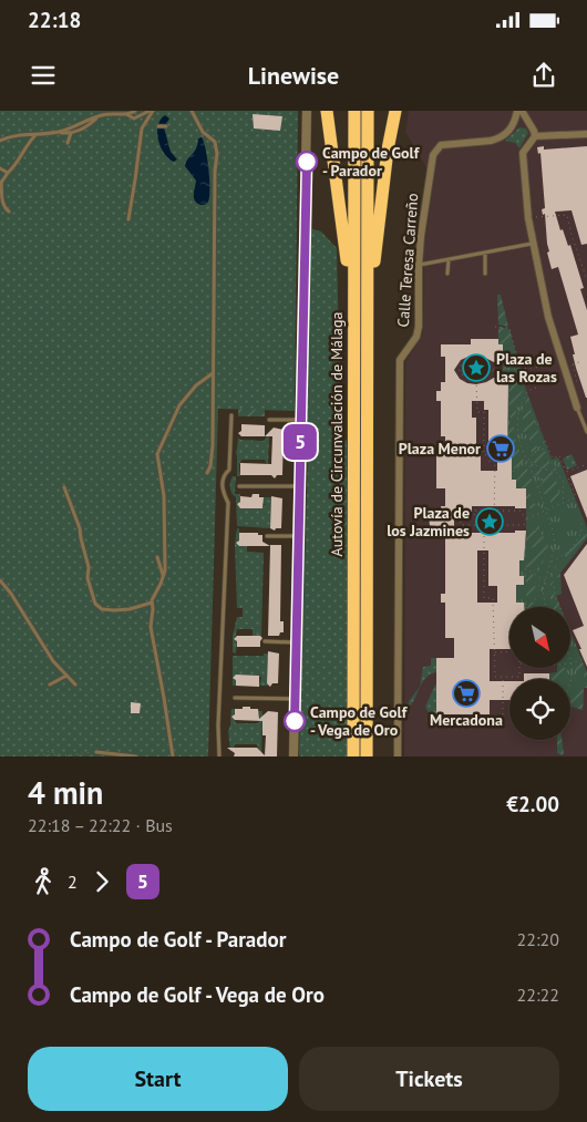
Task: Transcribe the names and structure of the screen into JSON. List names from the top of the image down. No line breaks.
{"streets":{"highway":["Autovía de Circunvalación de Málaga"],"street":["Calle Teresa Carreño"]},"places":{"other":["Campo de Golf - Parador","Campo de Golf - Vega de Oro"],"place":["Plaza de las Rozas","Plaza de los Jazmines"],"supermarket":["Plaza Menor","Mercadona"]},"lines":["bus line 5"],"north":"bottom right","page":{"status":"22:18","header":"Linewise","on_map":"5","heading":["4 min","22:18 – 22:22 · Bus","€2.00"],"legs":["2","5"],"list":[{"name":"Campo de Golf - Parador","value":"22:20"},{"name":"Campo de Golf - Vega de Oro","value":"22:22"}],"buttons":["Start","Tickets"]}}
